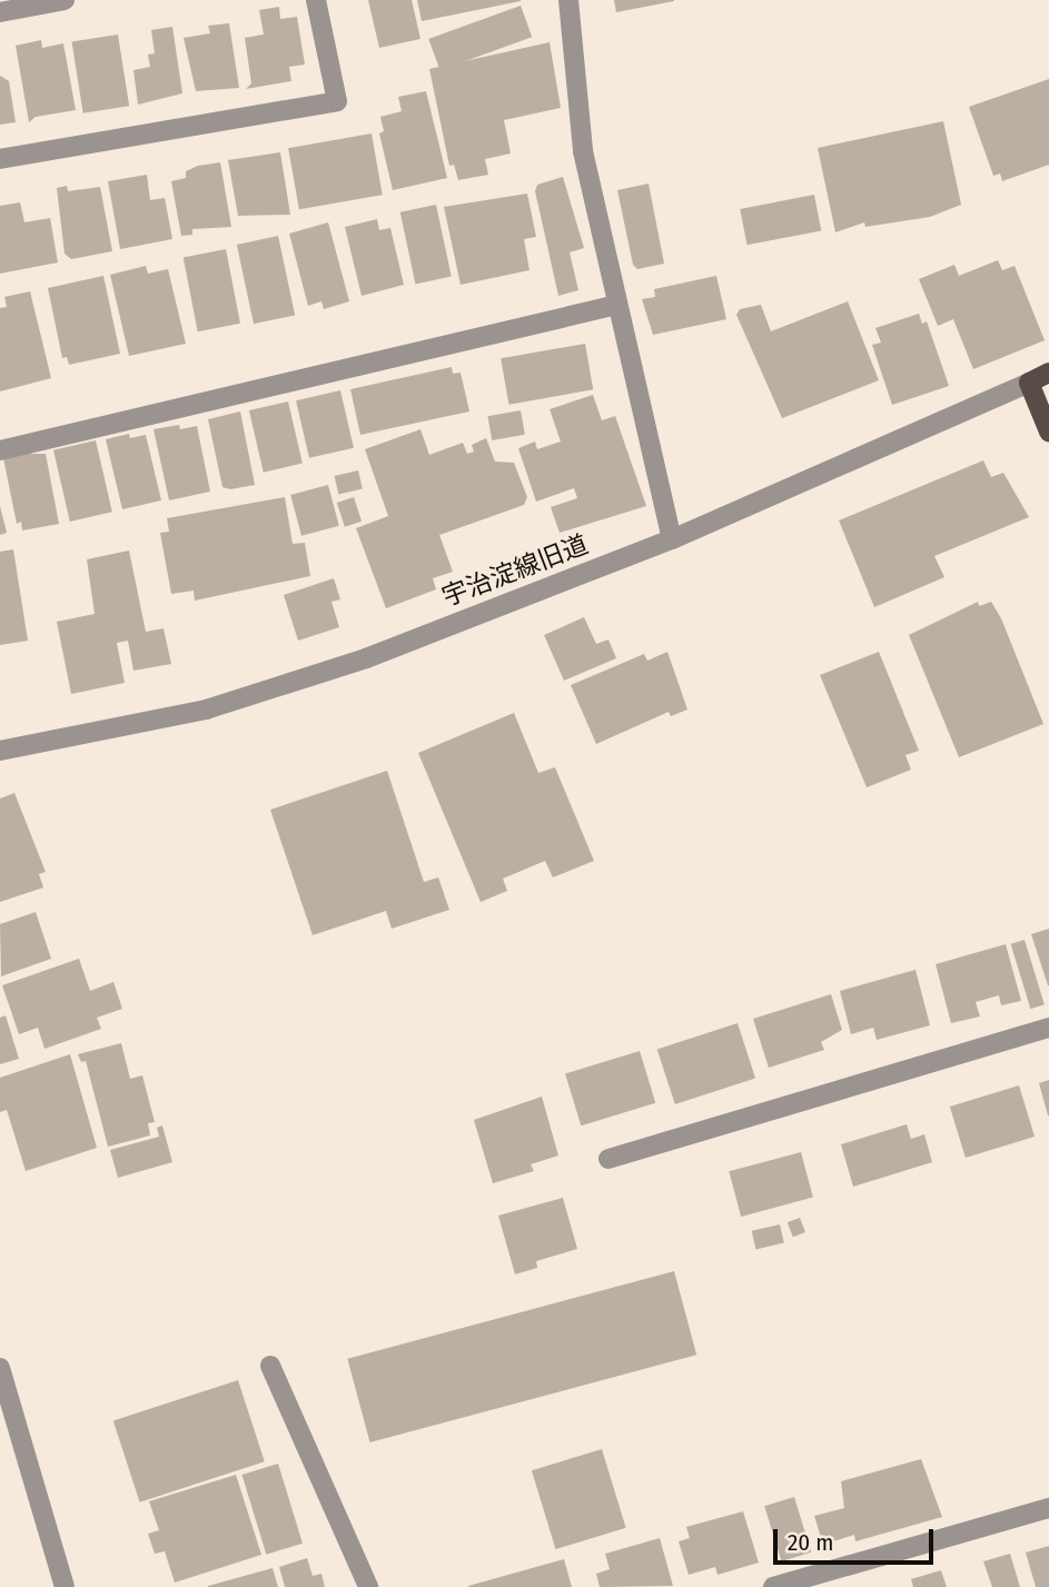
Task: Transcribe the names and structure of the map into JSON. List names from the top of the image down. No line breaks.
{"streets":{"street":["宇治淀線旧道"]},"scale_bar":"20 m"}
